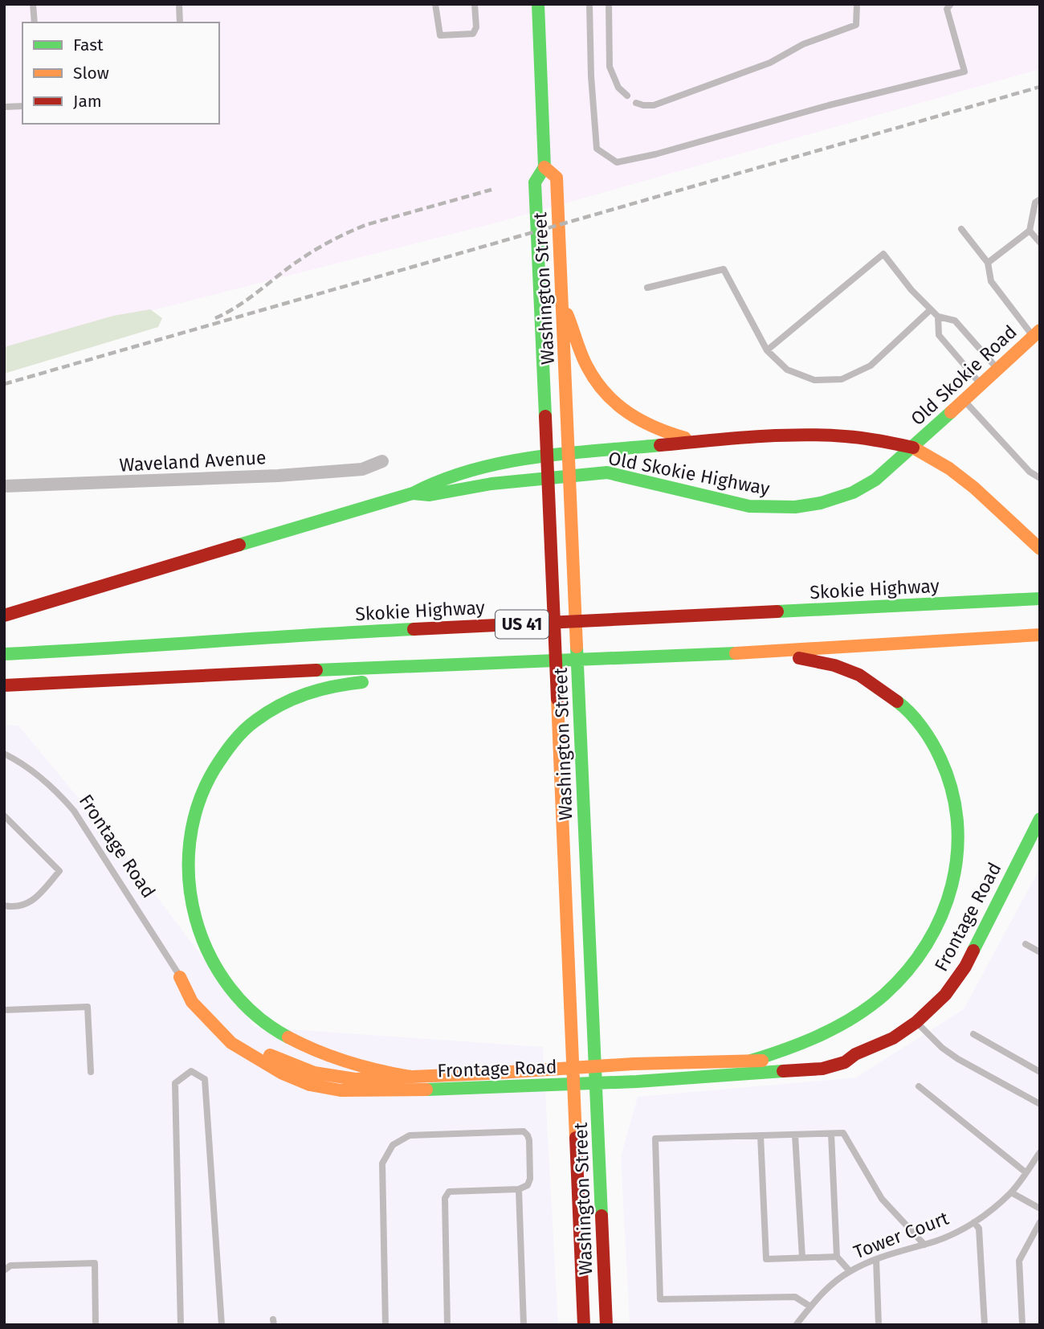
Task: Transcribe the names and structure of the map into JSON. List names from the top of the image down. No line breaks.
{"streets":{"main road":["Washington Street","Old Skokie Road","Old Skokie Highway","Skokie Highway","US 41","Frontage Road"],"street":["Waveland Avenue"],"lane":["Tower Court"]},"crossings":[["Washington Street","Old Skokie Highway"],["Washington Street","Frontage Road"],["Old Skokie Road","Old Skokie Highway"]],"legend":["Fast","Slow","Jam"]}
